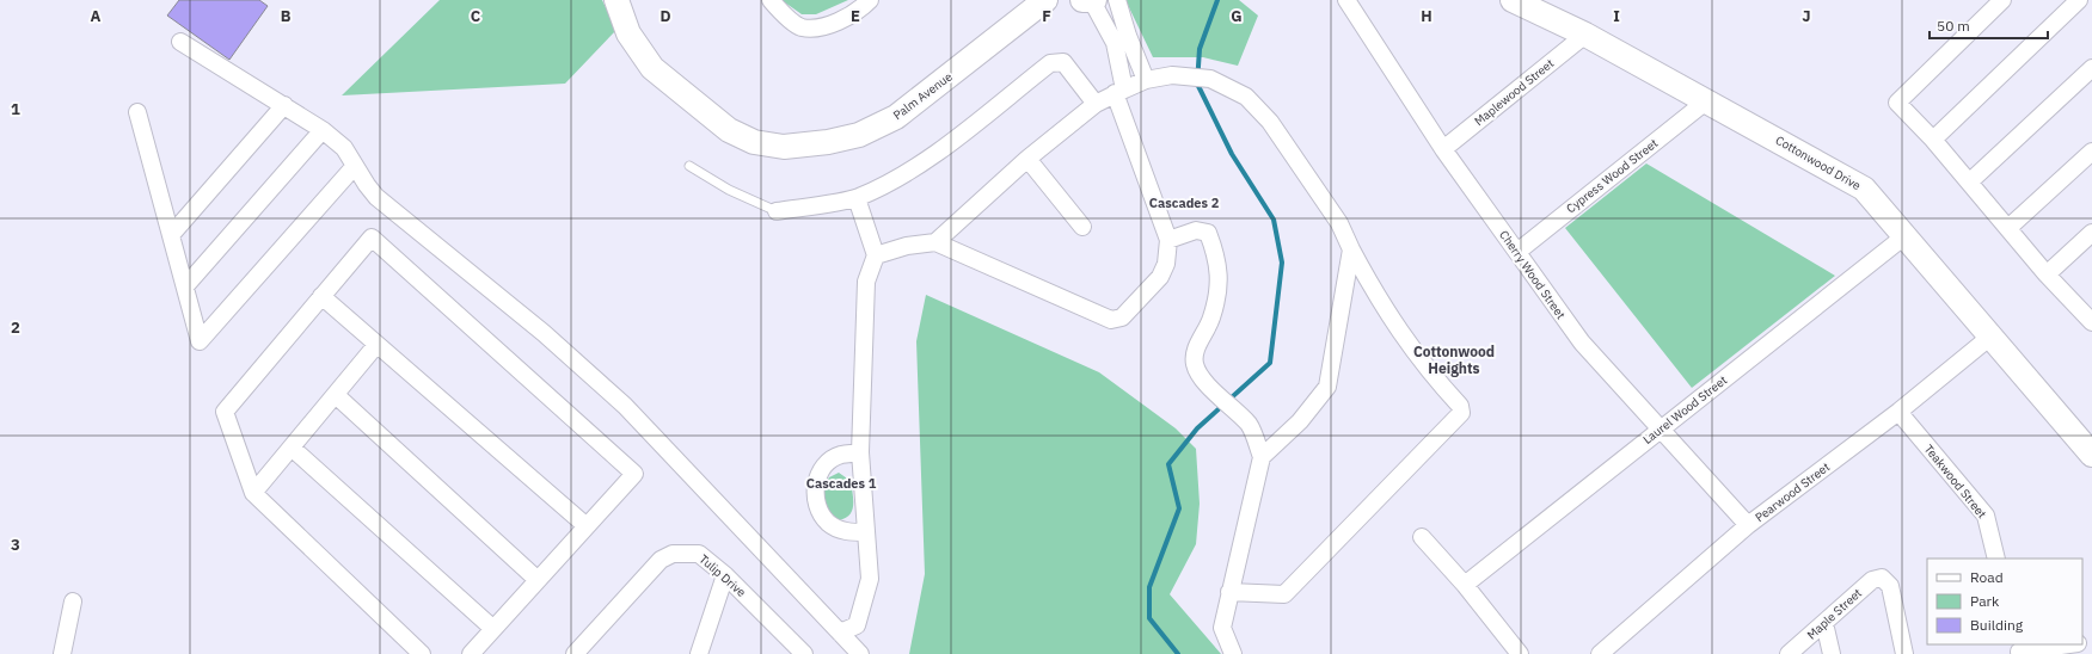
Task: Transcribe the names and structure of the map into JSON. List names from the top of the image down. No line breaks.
{"streets":{"street":["Maplewood Street","Palm Avenue","Cottonwood Drive","Cypress Wood Street","Cherry Wood Street","Laurel Wood Street","Teakwood Street","Pearwood Street","Tulip Drive","Maple Street"]},"crossings":[["Maplewood Street","Cottonwood Drive"],["Maplewood Street","Cherry Wood Street"],["Cottonwood Drive","Cypress Wood Street"],["Cottonwood Drive","Laurel Wood Street"],["Cottonwood Drive","Pearwood Street"],["Cypress Wood Street","Cherry Wood Street"],["Cherry Wood Street","Laurel Wood Street"],["Cherry Wood Street","Pearwood Street"],["Teakwood Street","Pearwood Street"]],"districts":["Cascades 2","Cottonwood Heights","Cascades 1"],"legend":["Road","Park","Building"],"scale_bar":"50 m","grid":{"columns":["A","B","C","D","E","F","G","H","I","J"],"rows":["1","2","3"]}}
